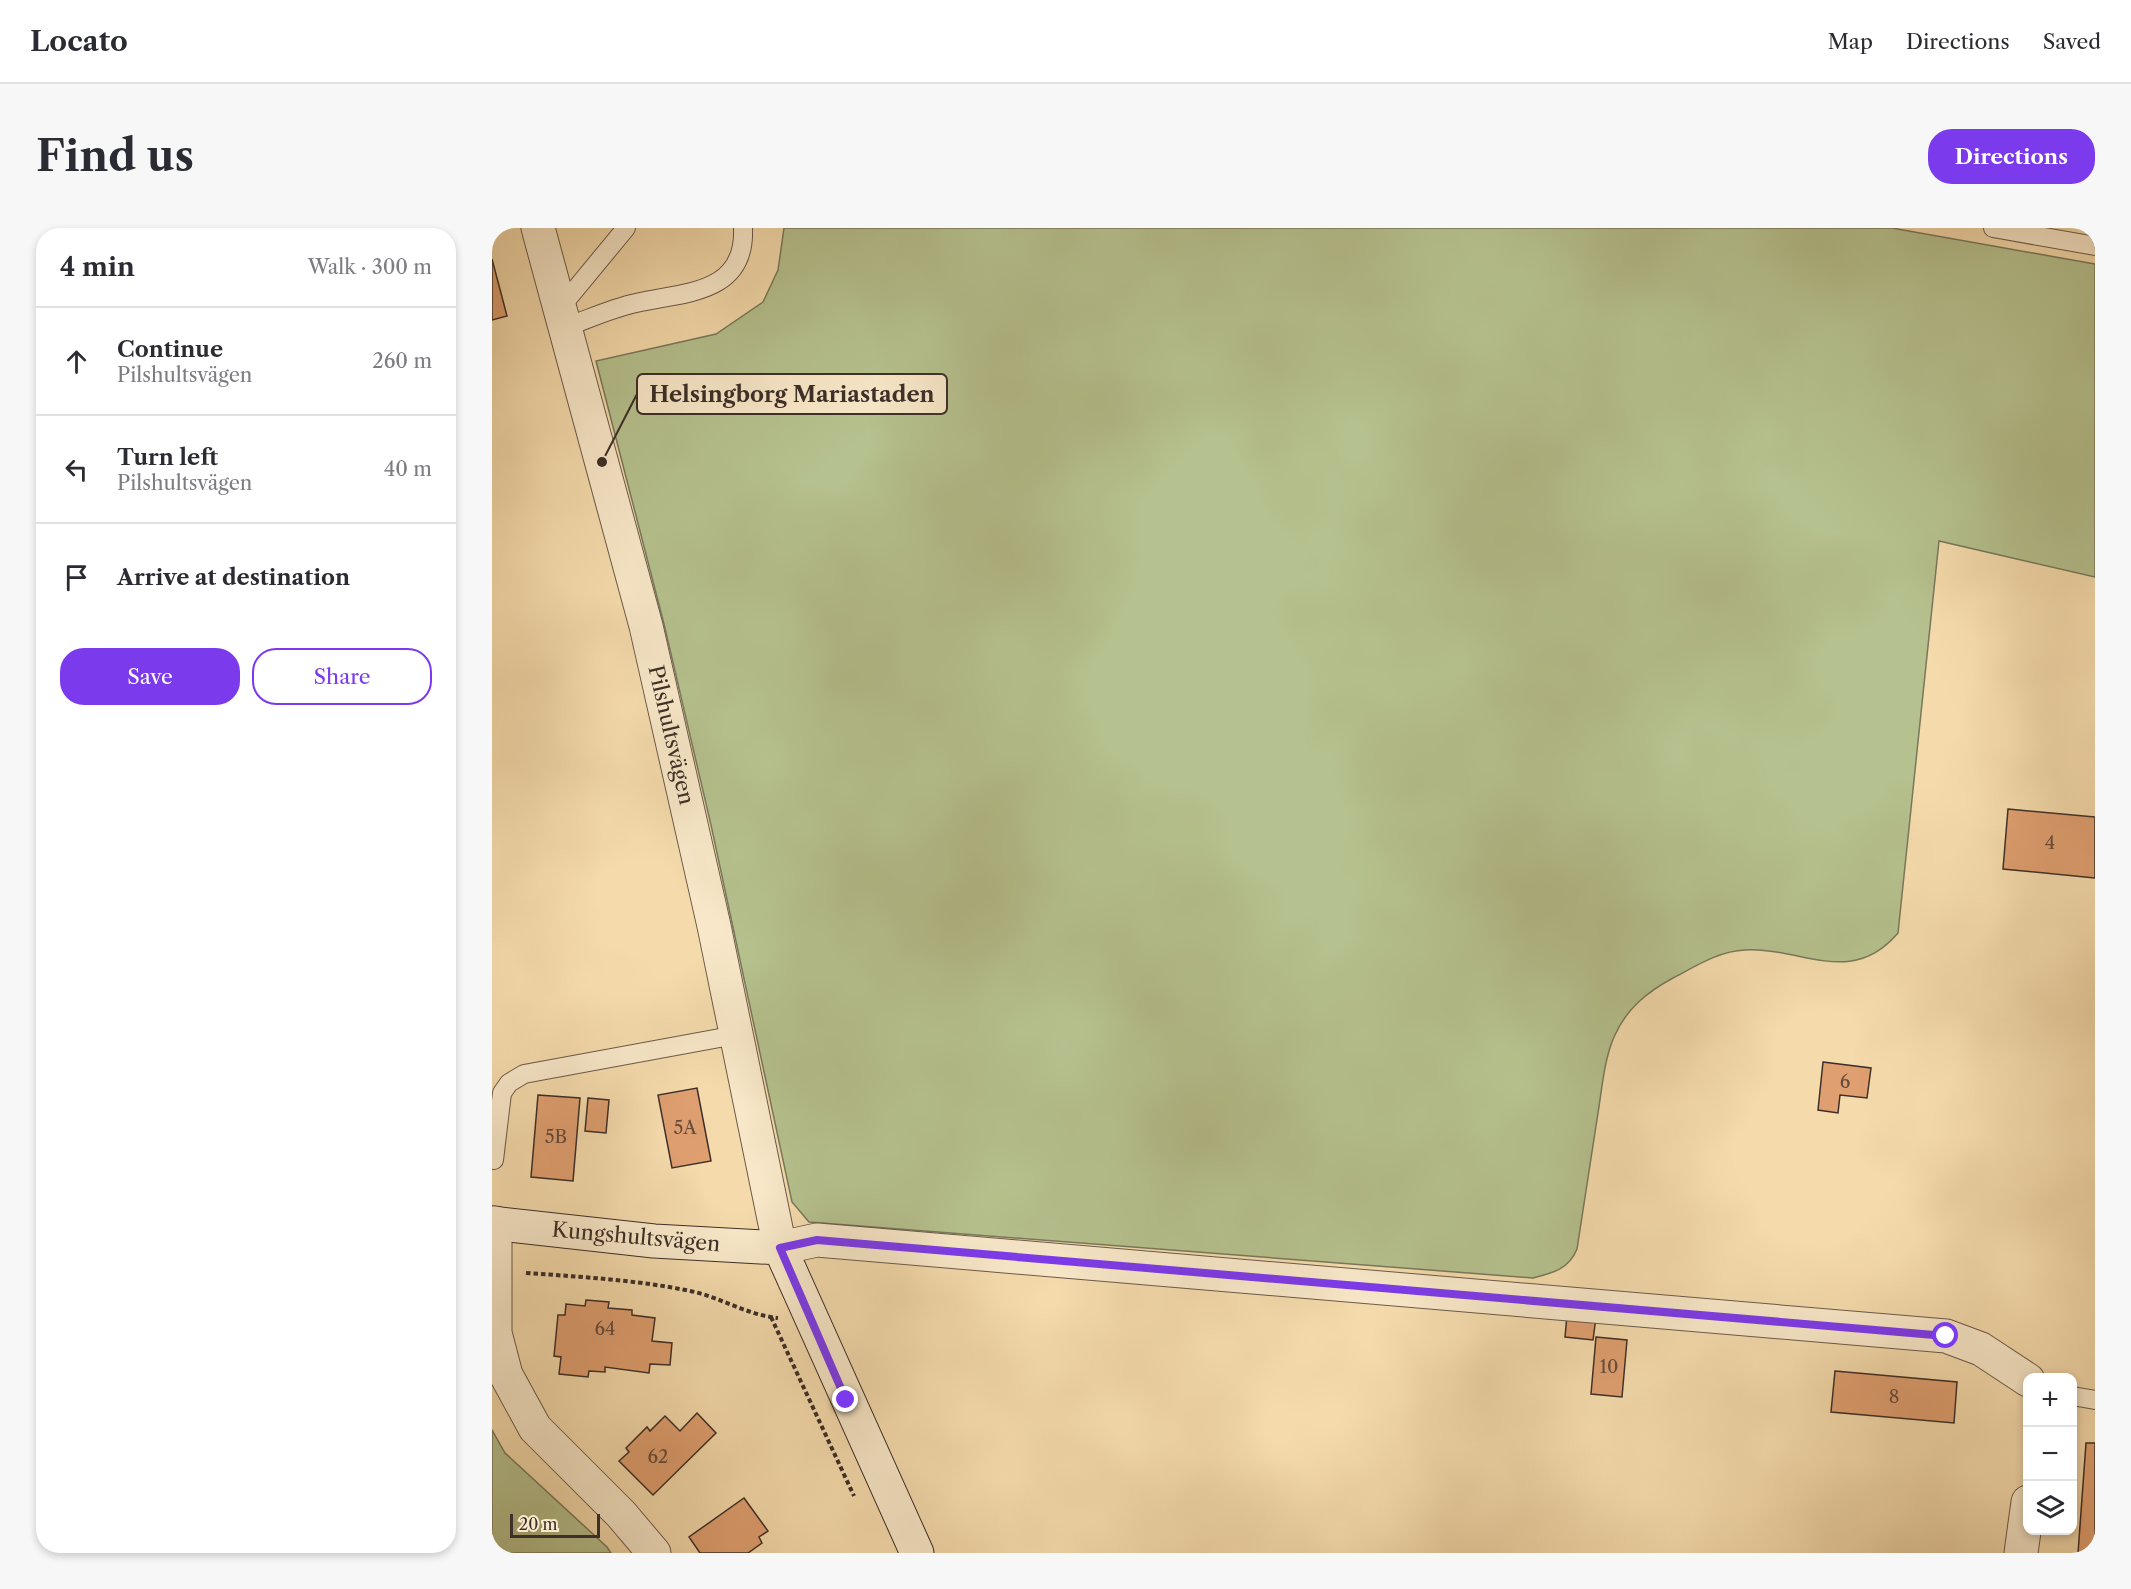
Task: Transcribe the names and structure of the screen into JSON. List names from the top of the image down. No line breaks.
{"streets":{"street":["Pilshultsvägen","Kungshultsvägen"]},"crossings":[["Pilshultsvägen","Kungshultsvägen"]],"places":["Helsingborg Mariastaden"],"house_numbers":["4","6","5A","5B","64","10","8","62"],"scale_bar":"20 m","page":{"header":"Locato","nav":["Map","Directions","Saved"],"buttons":["Directions",["Save","Share"]],"title":"Find us","heading":["4 min","Walk · 300 m"],"list":[["Continue","Pilshultsvägen","260 m"],["Turn left","Pilshultsvägen","40 m"],"Arrive at destination"],"map_buttons":["+","−"],"scale":"20 m"}}
